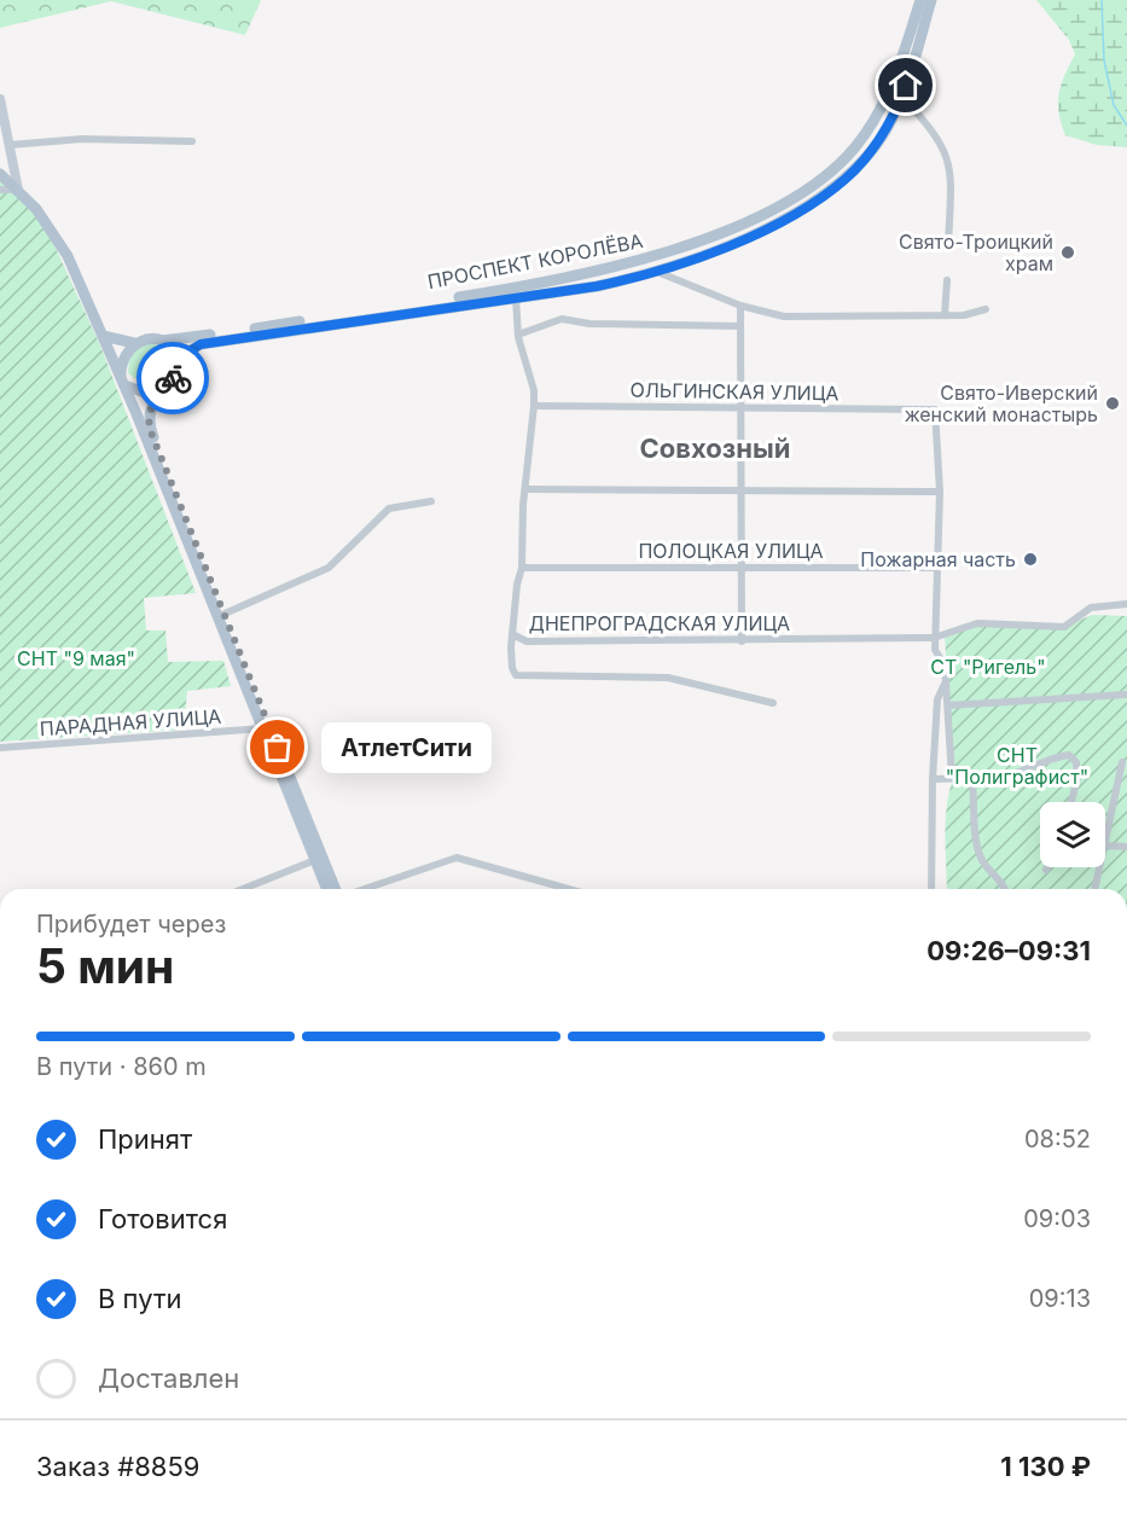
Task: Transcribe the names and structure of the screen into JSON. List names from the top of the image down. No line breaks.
{"streets":{"main road":["ПРОСПЕКТ КОРОЛЁВА"],"street":["ОЛЬГИНСКАЯ УЛИЦА","ПОЛОЦКАЯ УЛИЦА","ДНЕПРОГРАДСКАЯ УЛИЦА","ПАРАДНАЯ УЛИЦА"]},"districts":["Совхозный"],"parks":["СНТ \"9 мая\"","СТ \"Ригель\"","СНТ \"Полиграфист\""],"places":["Свято-Троицкий храм","Свято-Иверский женский монастырь","Пожарная часть","АтлетСити"],"page":{"bubble":"АтлетСити","heading":["5 мин","Прибудет через","09:26–09:31"],"panel":["Заказ #8859","1 130 ₽"],"bar":"В пути · 860 m","list":[["Принят","08:52"],["Готовится","09:03"],["В пути","09:13"],"Доставлен"]}}
